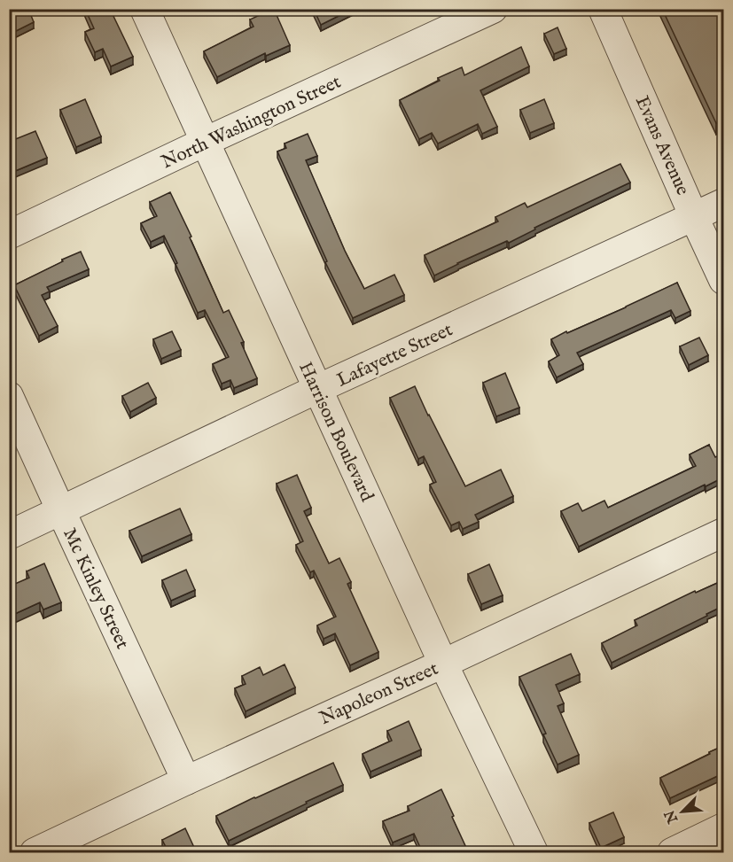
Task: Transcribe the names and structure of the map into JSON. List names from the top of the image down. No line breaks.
{"streets":{"street":["North Washington Street","Evans Avenue","Lafayette Street","Harrison Boulevard","Mc Kinley Street","Napoleon Street"]},"crossings":[["North Washington Street","Harrison Boulevard"],["Evans Avenue","Lafayette Street"],["Lafayette Street","Harrison Boulevard"],["Lafayette Street","Mc Kinley Street"],["Harrison Boulevard","Napoleon Street"],["Mc Kinley Street","Napoleon Street"]],"north":"bottom left"}
